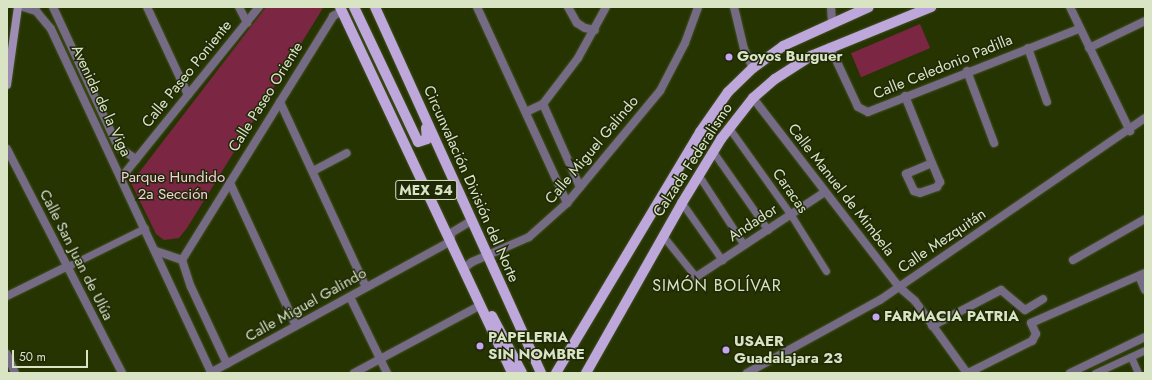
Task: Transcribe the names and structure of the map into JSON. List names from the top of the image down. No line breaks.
{"streets":{"main road":["Calzada Federalismo","Circunvalación División del Norte","MEX 54"],"street":["Calle Celedonio Padilla","Calle Paseo Poniente","Calle Paseo Oriente","Avenida de la Viga","Calle Miguel Galindo","Calle Manuel de Mimbela","Caracas","Andador","Calle Mezquitán","Calle San Juan de Ulúa"]},"crossings":[["Calle Celedonio Padilla","Calzada Federalismo"],["Calle Paseo Poniente","Avenida de la Viga"],["Calle Paseo Oriente","MEX 54"],["Avenida de la Viga","Calle Miguel Galindo"],["Calle Miguel Galindo","Circunvalación División del Norte"],["Calle Miguel Galindo","MEX 54"],["Calzada Federalismo","Calle Manuel de Mimbela"],["Calzada Federalismo","Caracas"],["Calle Manuel de Mimbela","Andador"],["Calle Manuel de Mimbela","Calle Mezquitán"],["Caracas","Andador"]],"districts":["SIMÓN BOLÍVAR"],"parks":["Parque Hundido 2a Sección"],"places":["Goyos Burguer","FARMACIA PATRIA","PAPELERIA SIN NOMBRE","USAER Guadalajara 23"],"scale_bar":"50 m"}
